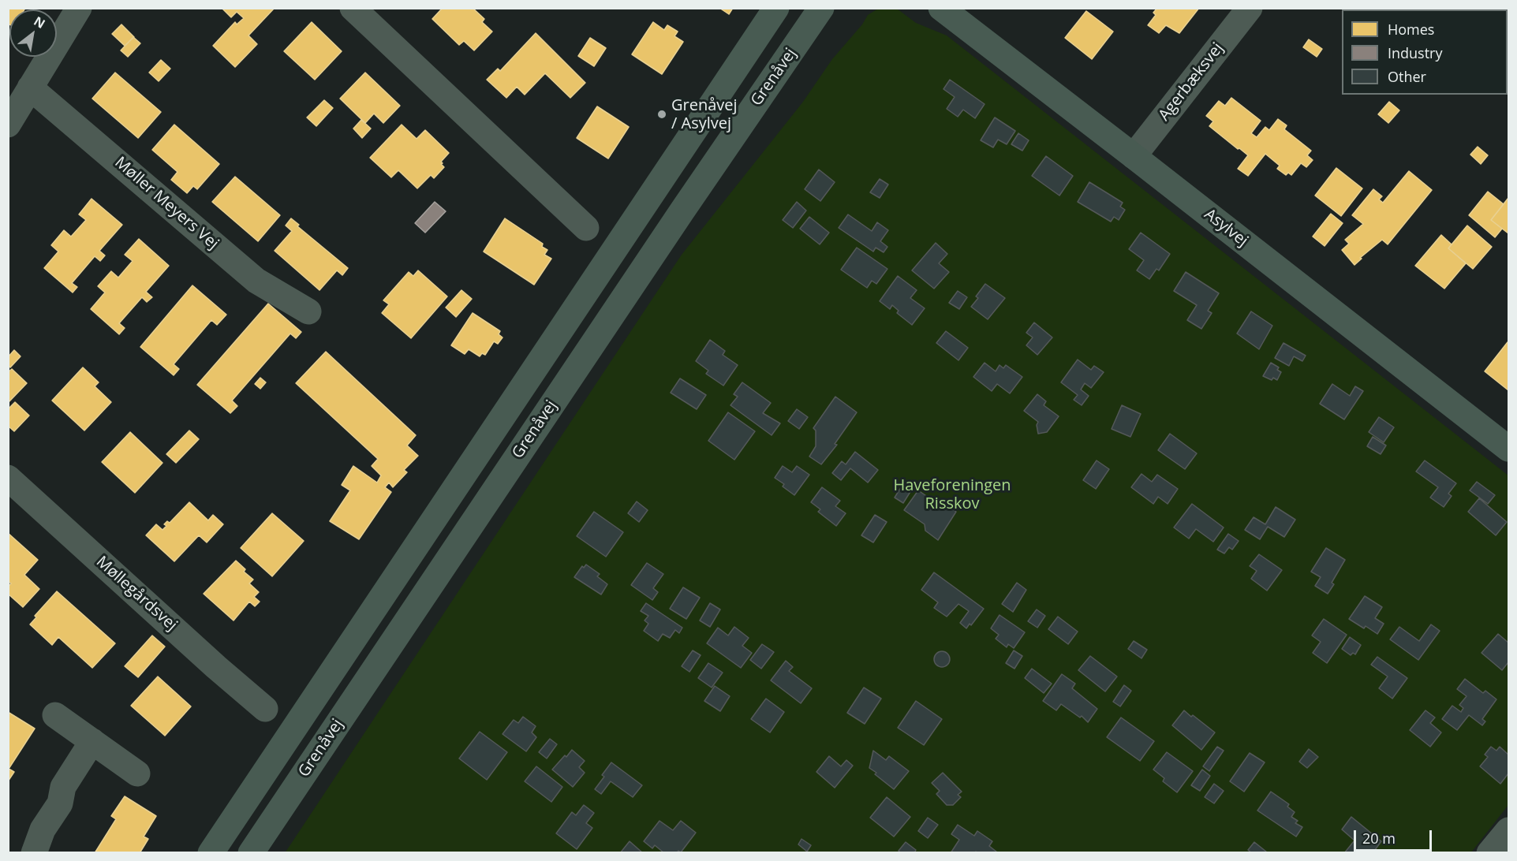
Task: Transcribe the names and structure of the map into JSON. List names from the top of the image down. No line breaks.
{"streets":{"street":["Grenåvej","Agerbæksvej","Møller Meyers Vej","Asylvej","Møllegårdsvej"]},"crossings":[["Agerbæksvej","Asylvej"]],"parks":["Haveforeningen Risskov"],"places":["Grenåvej / Asylvej"],"legend":["Homes","Industry","Other"],"scale_bar":"20 m","north":"top right"}
